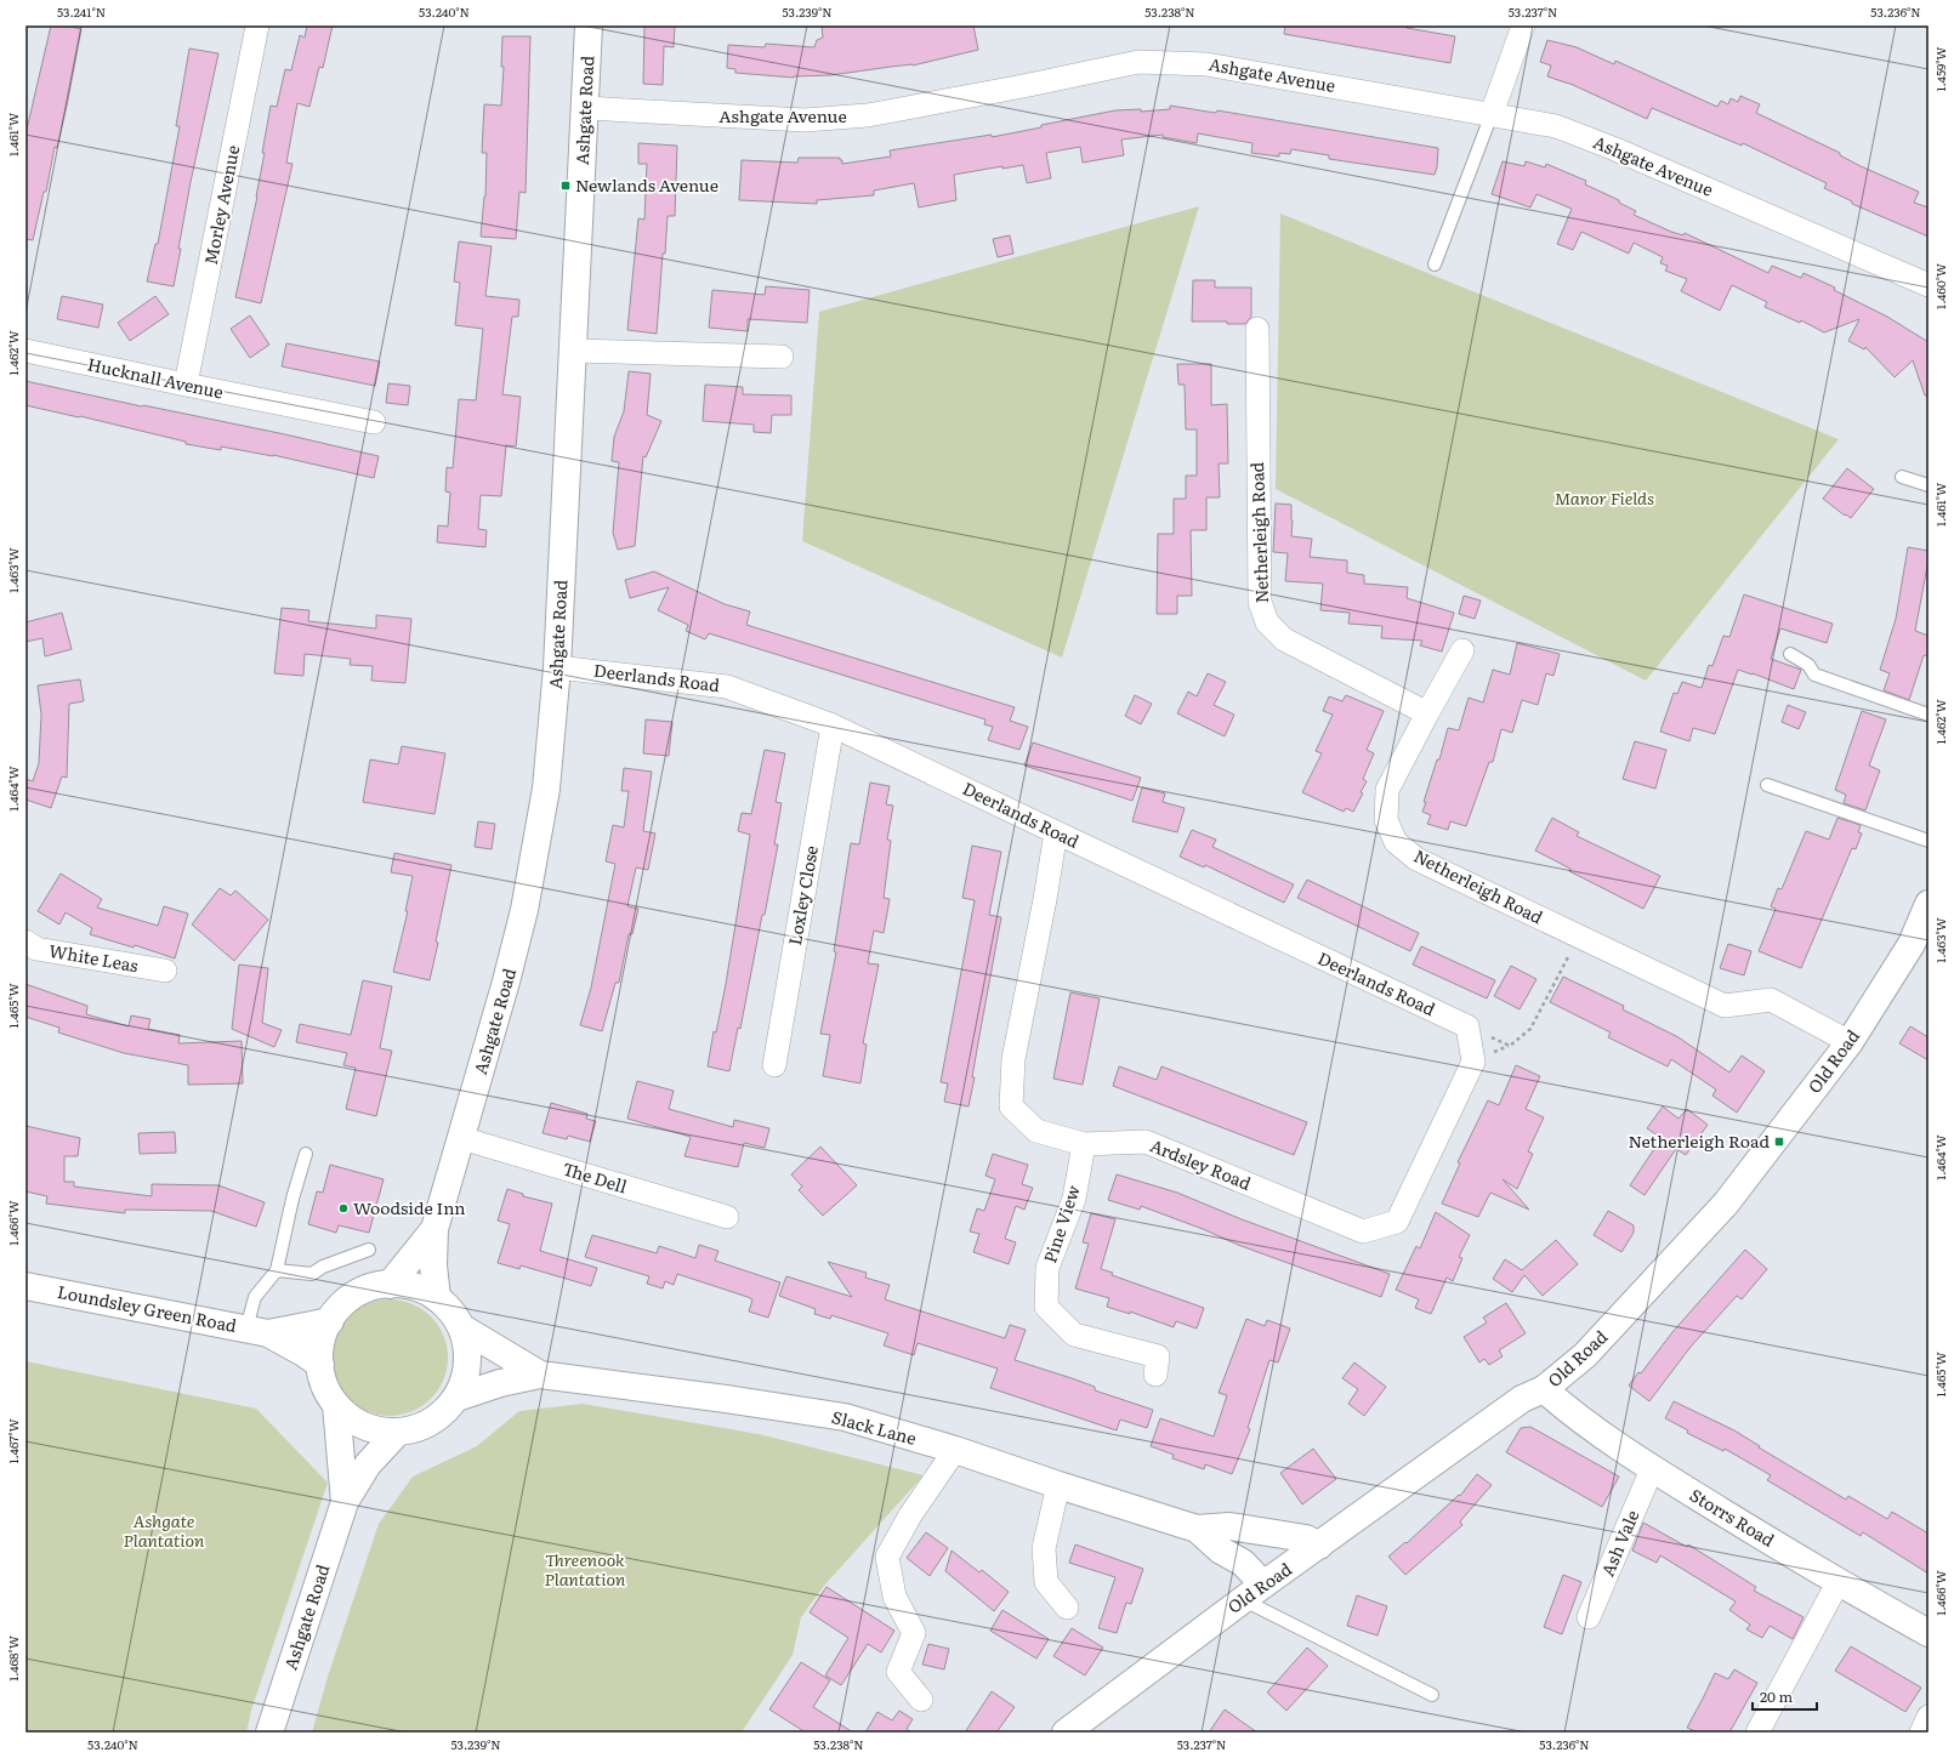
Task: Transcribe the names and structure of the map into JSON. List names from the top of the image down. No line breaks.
{"streets":{"main road":["Ashgate Road","Old Road","Loundsley Green Road","Slack Lane","Storrs Road"],"street":["Ashgate Avenue","Morley Avenue","Hucknall Avenue","Netherleigh Road","Deerlands Road","Loxley Close","White Leas","Ardsley Road","The Dell","Pine View","Ash Vale"]},"crossings":[["Ashgate Avenue","Ashgate Road"],["Ashgate Road","Deerlands Road"],["Ashgate Road","The Dell"],["Ashgate Road","Loundsley Green Road"],["Ashgate Road","Slack Lane"],["Morley Avenue","Hucknall Avenue"],["Netherleigh Road","Old Road"],["Deerlands Road","Loxley Close"],["Deerlands Road","Ardsley Road"],["Old Road","Slack Lane"],["Old Road","Storrs Road"],["Ardsley Road","Pine View"],["Loundsley Green Road","Slack Lane"],["Storrs Road","Ash Vale"]],"parks":["Manor Fields","Ashgate Plantation","Threenook Plantation"],"places":{"transit":["Newlands Avenue","Netherleigh Road"],"other":["Woodside Inn"]},"scale_bar":"20 m","coordinates":["53.241°N","53.240°N","53.239°N","53.238°N","53.237°N","53.236°N","1.459°W","1.461°W","1.460°W","1.462°W","1.463°W","1.464°W","1.465°W","1.466°W","1.467°W","1.468°W"]}
